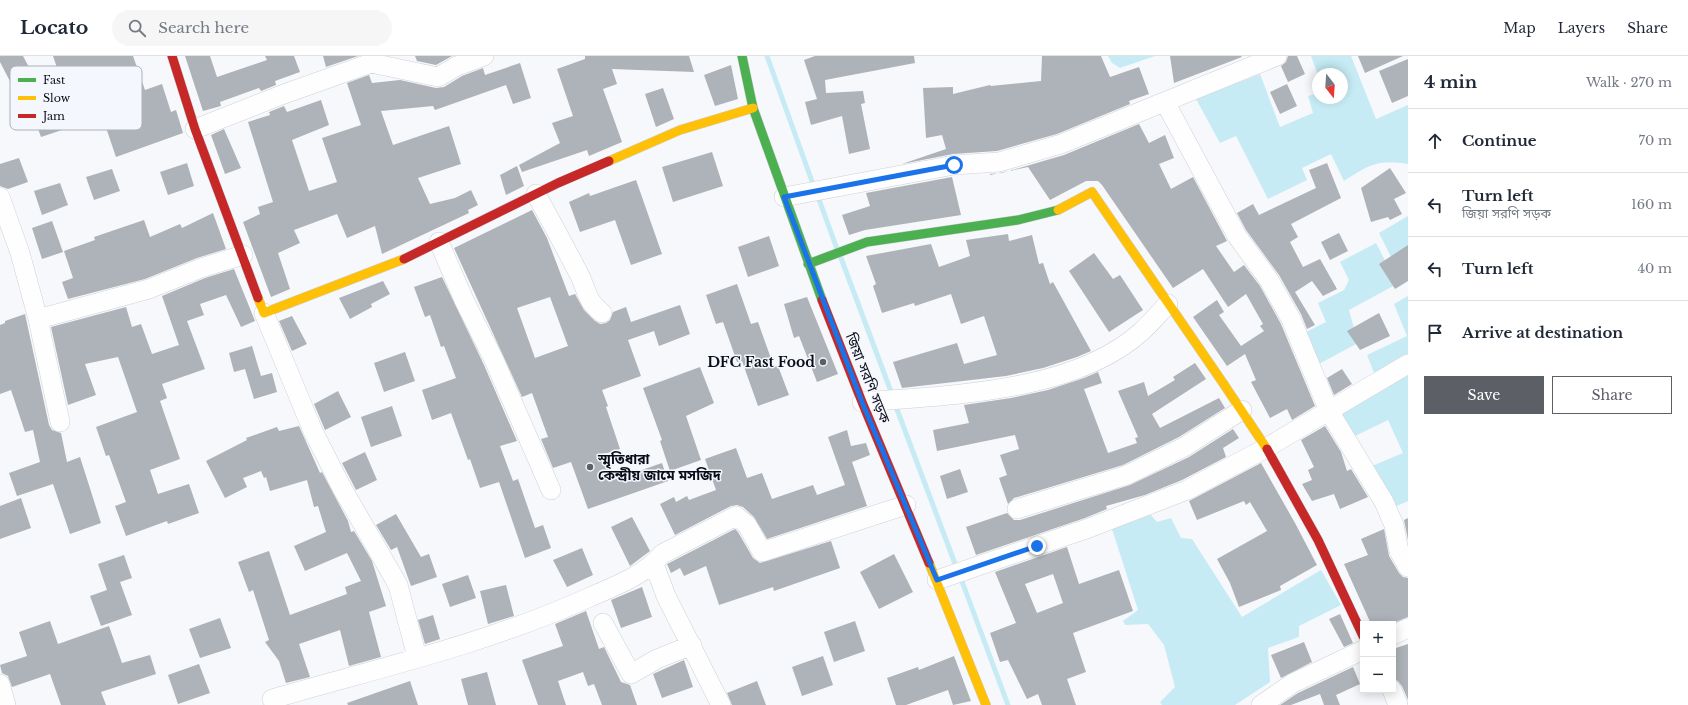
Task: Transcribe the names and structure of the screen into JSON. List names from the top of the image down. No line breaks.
{"streets":{"street":["জিয়া সরণি সড়ক"]},"places":["DFC Fast Food","স্মৃতিধারা কেন্দ্রীয় জামে মসজিদ"],"legend":["Fast","Slow","Jam"],"north":"bottom","page":{"header":"Locato","search":"Search here","nav":["Map","Layers","Share"],"heading":["4 min","Walk · 270 m"],"list":[["Continue","70 m"],["Turn left","জিয়া সরণি সড়ক","160 m"],["Turn left","40 m"],"Arrive at destination"],"buttons":["Save","Share"],"map_buttons":["+","−"]}}
